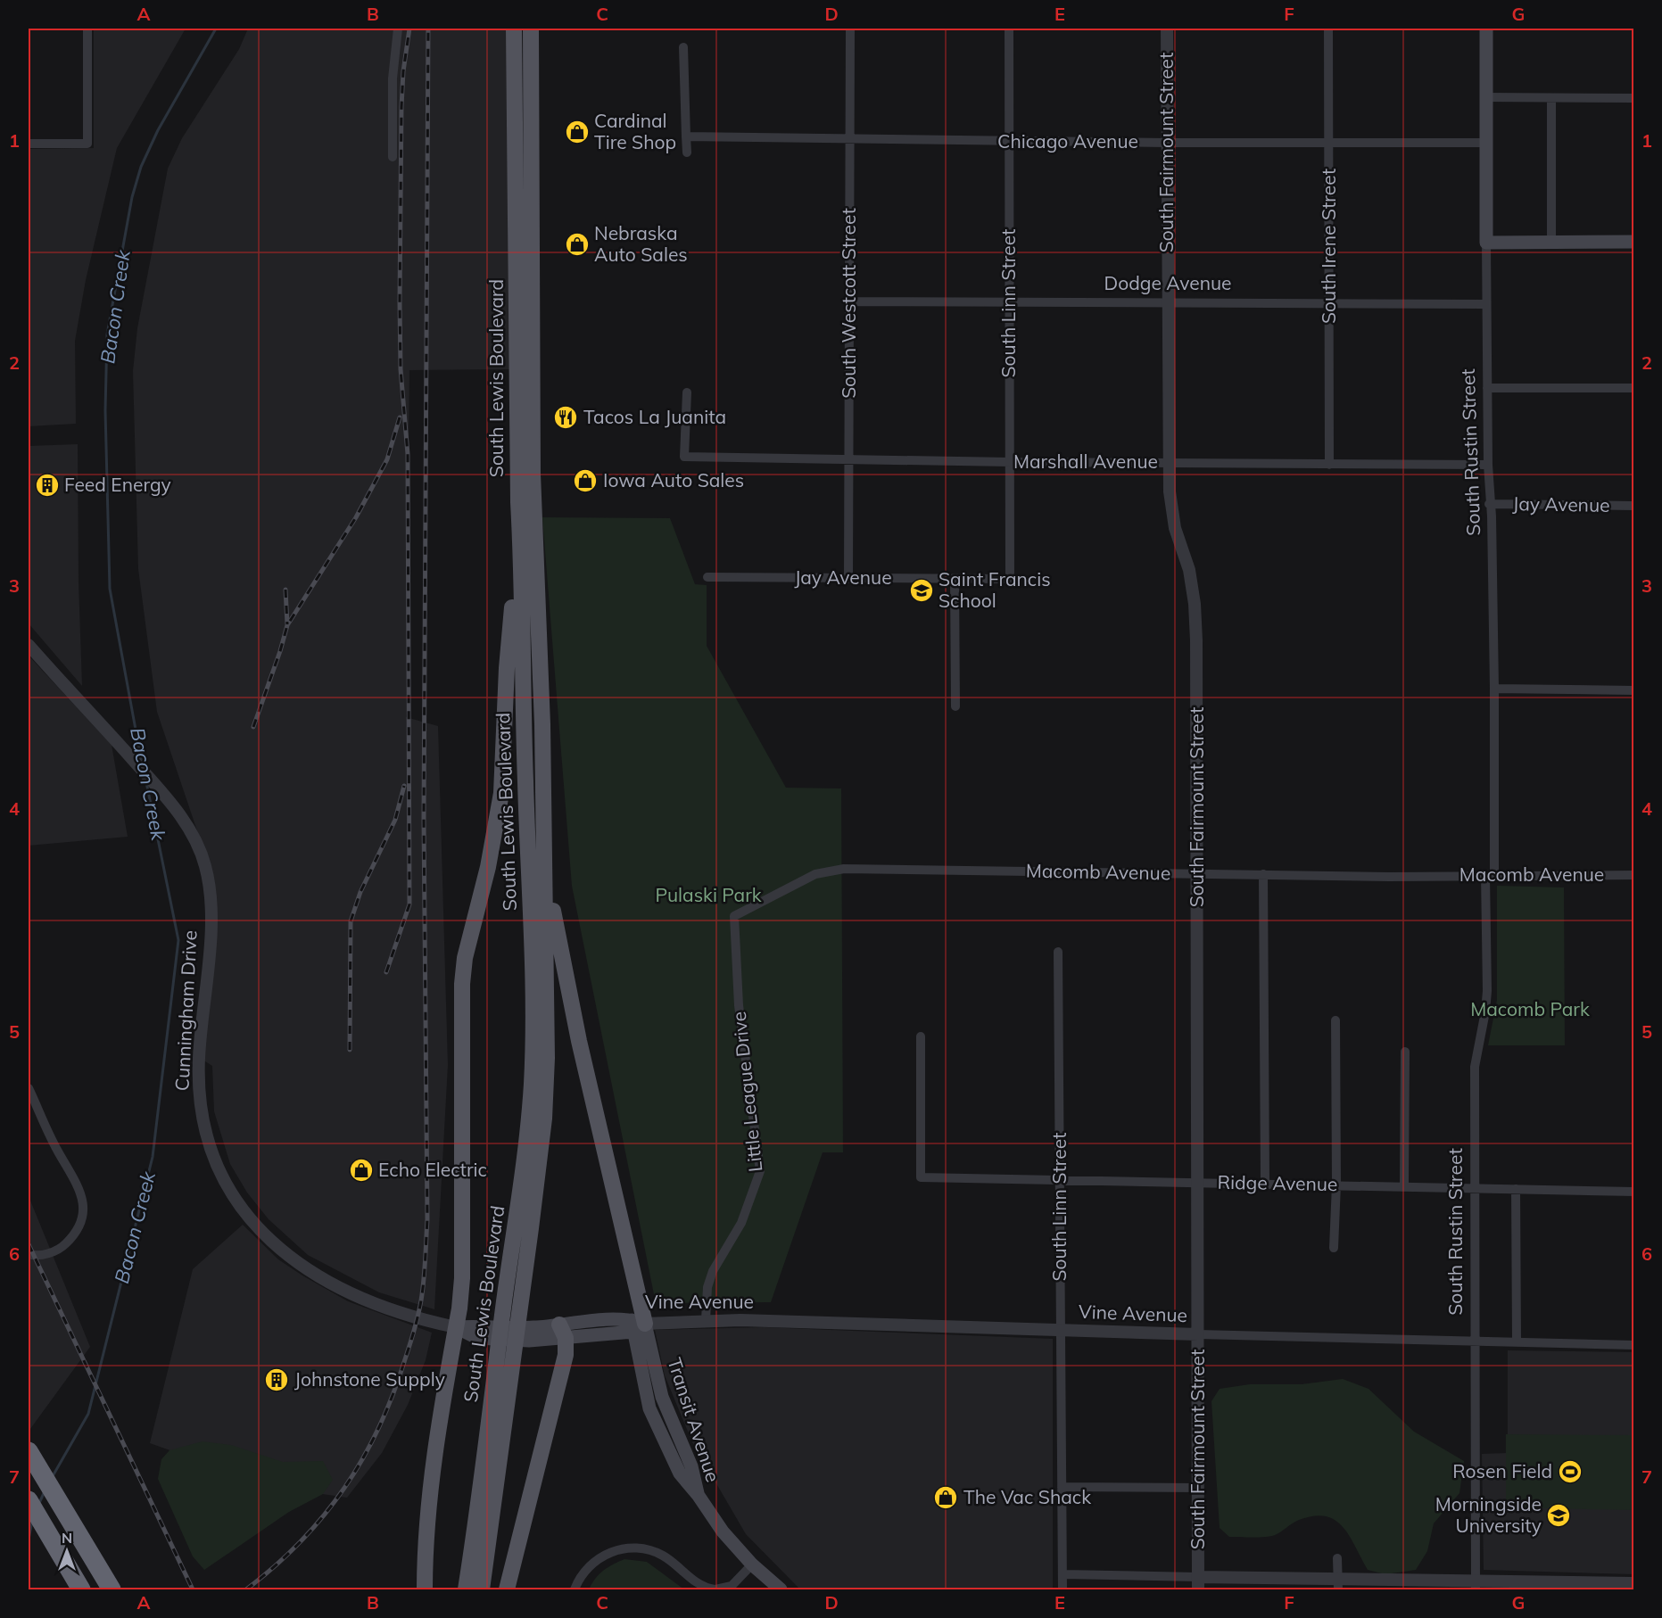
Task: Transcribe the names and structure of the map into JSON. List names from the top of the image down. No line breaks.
{"streets":{"main road":["South Lewis Boulevard","South Rustin Street","Transit Avenue"],"street":["Chicago Avenue","South Fairmount Street","South Irene Street","Dodge Avenue","South Westcott Street","South Linn Street","Marshall Avenue","Jay Avenue","Macomb Avenue","Cunningham Drive","Little League Drive","Ridge Avenue","Vine Avenue"]},"crossings":[["Chicago Avenue","South Fairmount Street"],["Chicago Avenue","South Irene Street"],["Chicago Avenue","South Westcott Street"],["Chicago Avenue","South Linn Street"],["Chicago Avenue","South Rustin Street"],["South Fairmount Street","Dodge Avenue"],["South Fairmount Street","Marshall Avenue"],["South Fairmount Street","Macomb Avenue"],["South Fairmount Street","Ridge Avenue"],["South Fairmount Street","Vine Avenue"],["South Irene Street","Dodge Avenue"],["South Irene Street","Marshall Avenue"],["Dodge Avenue","South Westcott Street"],["Dodge Avenue","South Linn Street"],["Dodge Avenue","South Rustin Street"],["South Westcott Street","Marshall Avenue"],["South Westcott Street","Jay Avenue"],["South Linn Street","Marshall Avenue"],["South Linn Street","Jay Avenue"],["South Linn Street","Ridge Avenue"],["South Linn Street","Vine Avenue"],["South Rustin Street","Marshall Avenue"],["South Rustin Street","Jay Avenue"],["South Rustin Street","Macomb Avenue"],["South Rustin Street","Ridge Avenue"],["South Rustin Street","Vine Avenue"],["Macomb Avenue","Little League Drive"],["Little League Drive","Vine Avenue"],["Vine Avenue","Transit Avenue"]],"water":["Bacon Creek"],"parks":["Pulaski Park","Macomb Park"],"places":{"shop":["Cardinal Tire Shop","Nebraska Auto Sales","Iowa Auto Sales","Echo Electric","The Vac Shack"],"restaurant":["Tacos La Juanita"],"building":["Feed Energy","Johnstone Supply"],"school or university":["Saint Francis School","Morningside University"],"sports":["Rosen Field"]},"north":"top","grid":{"columns":["A","B","C","D","E","F","G"],"rows":["1","2","3","4","5","6","7"]}}
